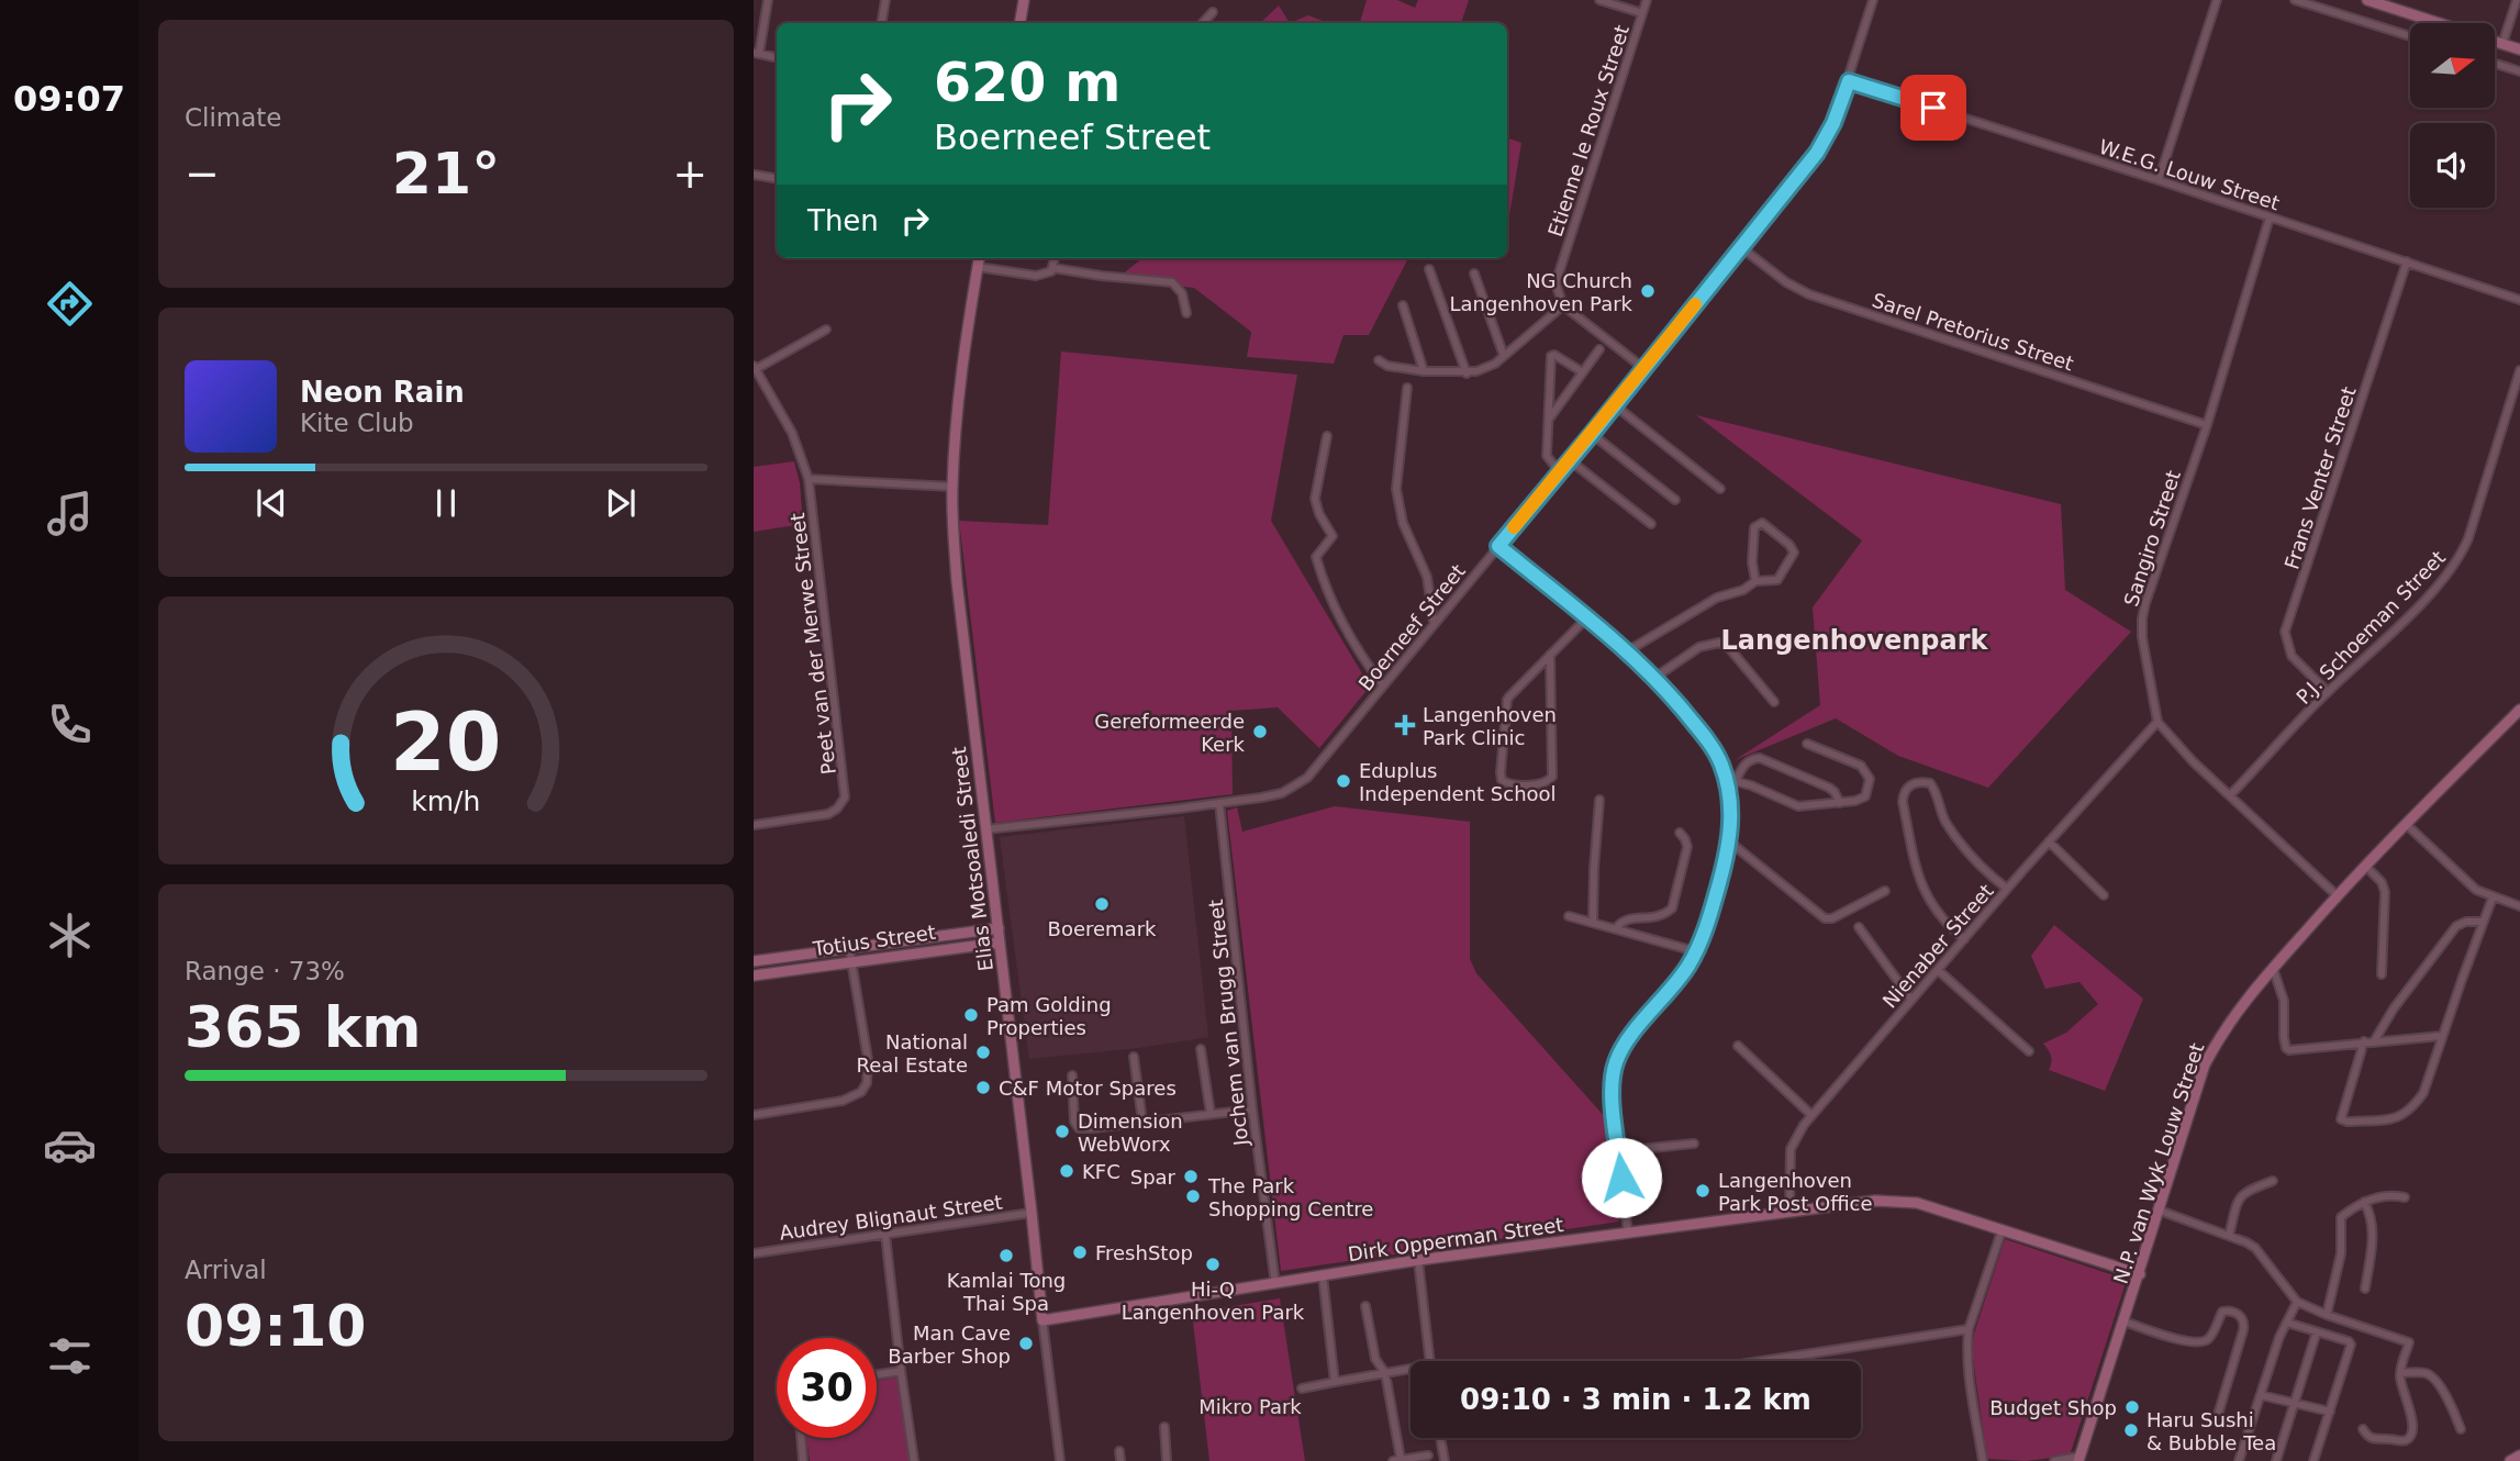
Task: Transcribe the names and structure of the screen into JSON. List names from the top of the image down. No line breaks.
{"streets":{"street":["Etienne le Roux Street","W.E.G. Louw Street","Sarel Pretorius Street","Frans Venter Street","Sangiro Street","Boerneef Street","P.J. Schoeman Street","Peet van der Merwe Street","Elias Motsoaledi Street","Totius Street","Nienaber Street","Jochem van Brugg Street","N.P. van Wyk Louw Street","Audrey Blignaut Street","Dirk Opperman Street"]},"crossings":[["W.E.G. Louw Street","Frans Venter Street"],["W.E.G. Louw Street","Sangiro Street"],["W.E.G. Louw Street","Boerneef Street"],["Sarel Pretorius Street","Sangiro Street"],["Sarel Pretorius Street","Boerneef Street"],["Frans Venter Street","P.J. Schoeman Street"],["Sangiro Street","Nienaber Street"],["Boerneef Street","Elias Motsoaledi Street"],["Boerneef Street","Jochem van Brugg Street"],["Elias Motsoaledi Street","Totius Street"],["Elias Motsoaledi Street","Audrey Blignaut Street"],["Elias Motsoaledi Street","Dirk Opperman Street"],["Nienaber Street","Dirk Opperman Street"],["Jochem van Brugg Street","Dirk Opperman Street"],["N.P. van Wyk Louw Street","Dirk Opperman Street"]],"districts":["Langenhovenpark"],"parks":["Mikro Park"],"places":{"other":["NG Church Langenhoven Park","Gereformeerde Kerk","Eduplus Independent School","Boeremark","Pam Golding Properties","National Real Estate","C&F Motor Spares","Dimension WebWorx","KFC","Spar","Langenhoven Park Post Office","The Park Shopping Centre","FreshStop","Kamlai Tong Thai Spa","Hi-Q Langenhoven Park","Man Cave Barber Shop","Budget Shop","Haru Sushi & Bubble Tea"],"health":["Langenhoven Park Clinic"]},"north":"right","page":{"tabs":"09:07","tile":["Climate",["Range · 73%","365 km"],["Arrival","09:10"]],"turn":["620 m","Boerneef Street"],"heat":["−","21°","+"],"then":"Then","song":["Neon Rain","Kite Club"],"limit":"30","trip":"09:10 · 3 min · 1.2 km","gauge":["20","km/h"]}}
